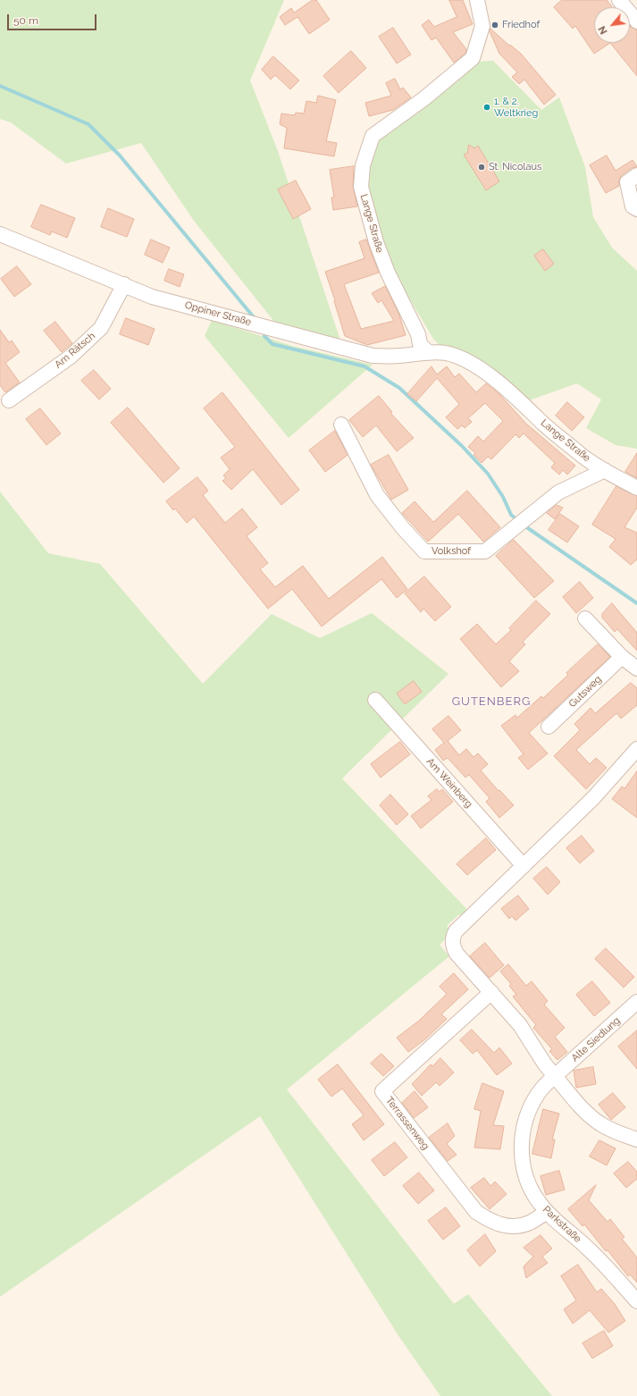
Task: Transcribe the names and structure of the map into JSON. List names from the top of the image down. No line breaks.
{"streets":{"street":["Lange Straße","Oppiner Straße","Am Rätsch","Volkshof","Gutsweg","Am Weinberg","Alte Siedlung","Terrassenweg","Parkstraße"]},"crossings":[["Lange Straße","Oppiner Straße"],["Lange Straße","Volkshof"],["Oppiner Straße","Am Rätsch"],["Alte Siedlung","Parkstraße"],["Terrassenweg","Parkstraße"]],"districts":["GUTENBERG"],"places":["Friedhof","1. & 2. Weltkrieg","St. Nicolaus"],"scale_bar":"50 m","north":"bottom left"}
